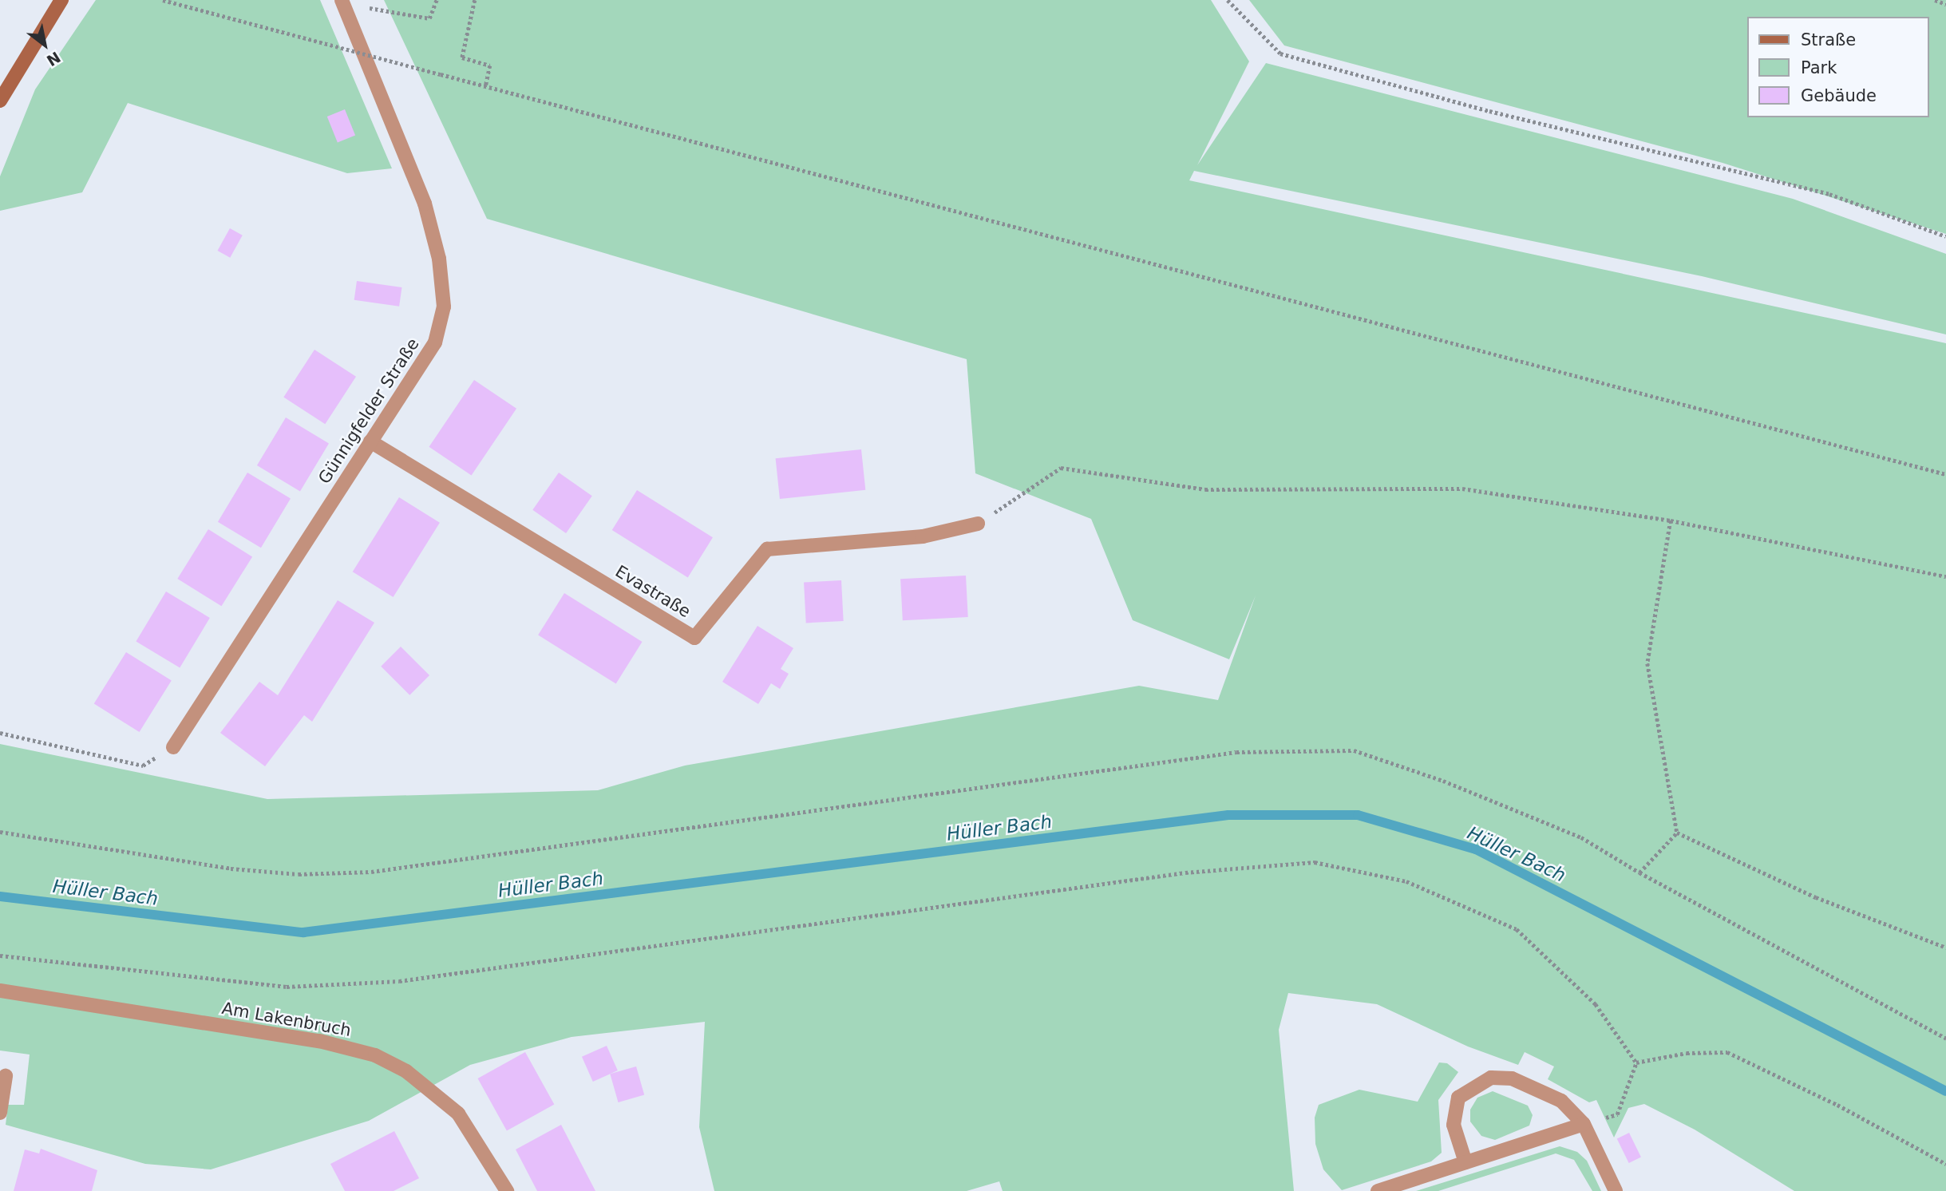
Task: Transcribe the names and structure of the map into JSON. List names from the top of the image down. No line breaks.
{"streets":{"street":["Günnigfelder Straße","Evastraße","Am Lakenbruch"]},"crossings":[["Günnigfelder Straße","Evastraße"]],"water":["Hüller Bach"],"legend":["Straße","Park","Gebäude"],"north":"bottom right"}
